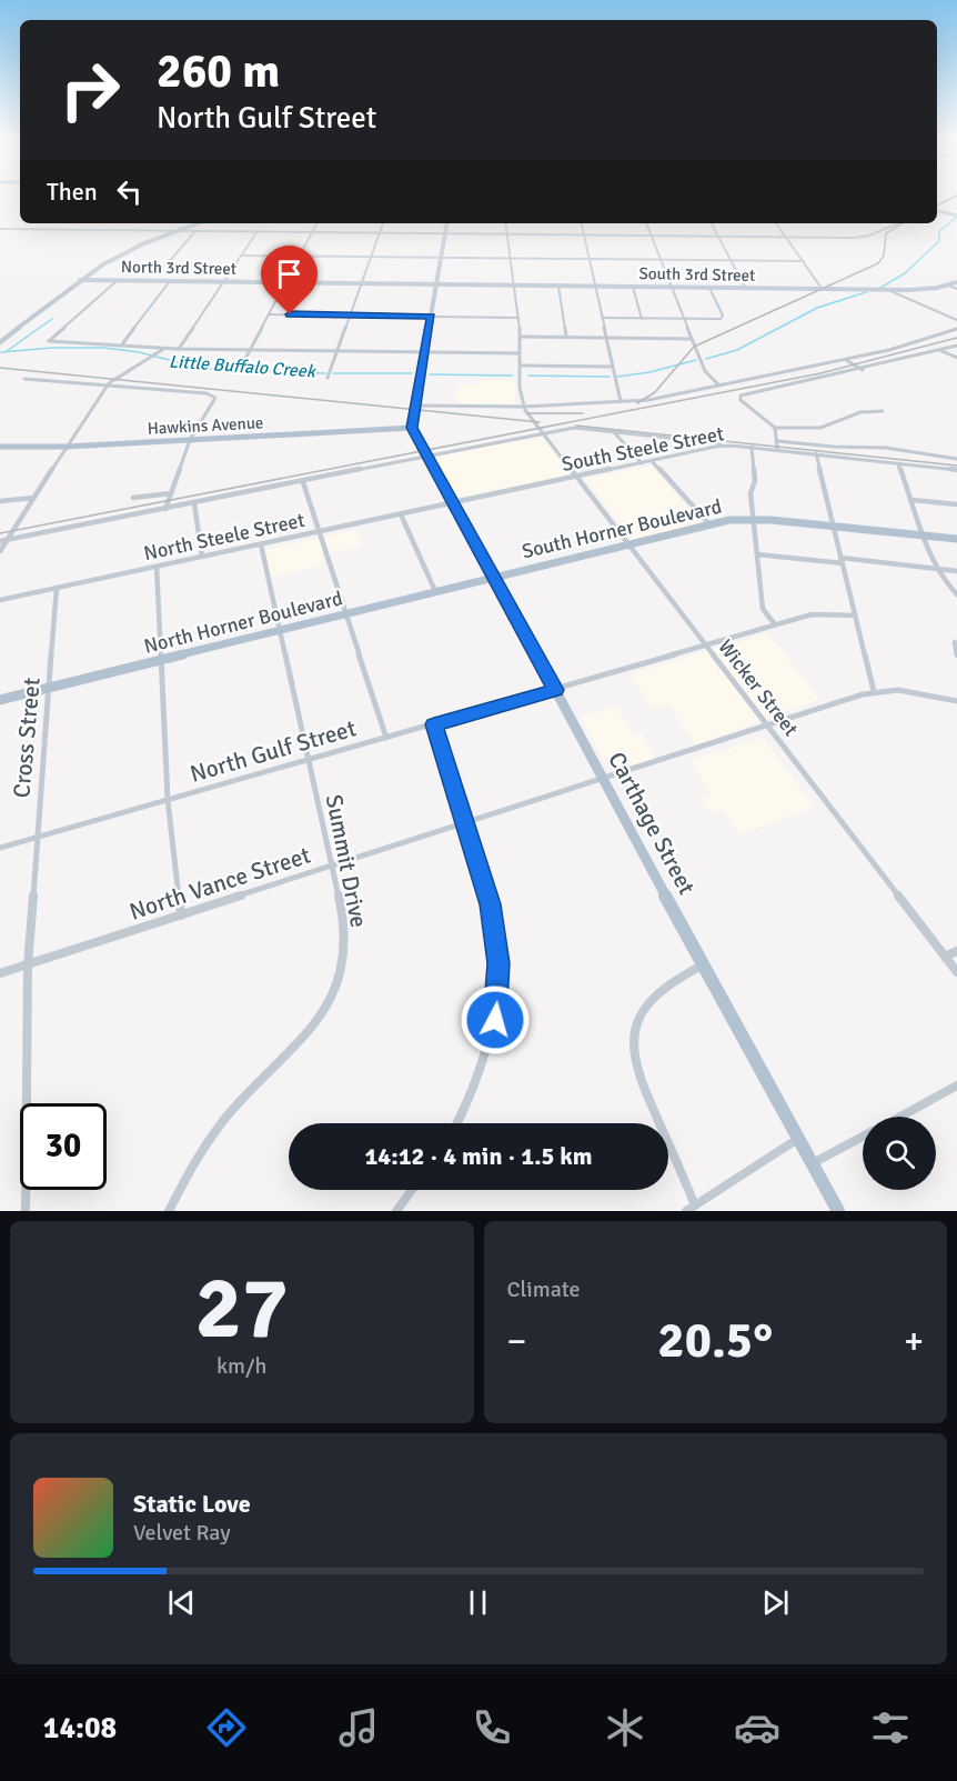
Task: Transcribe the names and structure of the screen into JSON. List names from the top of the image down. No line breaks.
{"streets":{"main road":["Hawkins Avenue","South Horner Boulevard","North Horner Boulevard","Carthage Street"],"street":["North 3rd Street","South 3rd Street","South Steele Street","North Steele Street","Wicker Street","Cross Street","North Gulf Street","Summit Drive","North Vance Street"]},"crossings":[["North 3rd Street","South 3rd Street"],["Hawkins Avenue","Carthage Street"],["South Steele Street","North Steele Street"],["South Steele Street","Wicker Street"],["South Steele Street","Carthage Street"],["South Horner Boulevard","North Horner Boulevard"],["South Horner Boulevard","Wicker Street"],["South Horner Boulevard","Carthage Street"],["North Steele Street","Cross Street"],["North Steele Street","Carthage Street"],["North Steele Street","Summit Drive"],["North Horner Boulevard","Cross Street"],["North Horner Boulevard","Carthage Street"],["North Horner Boulevard","Summit Drive"],["Wicker Street","North Gulf Street"],["Wicker Street","North Vance Street"],["Cross Street","North Gulf Street"],["Cross Street","North Vance Street"],["North Gulf Street","Carthage Street"],["North Gulf Street","Summit Drive"],["Carthage Street","North Vance Street"],["Summit Drive","North Vance Street"]],"water":["Little Buffalo Creek"],"page":{"turn":["260 m","North Gulf Street"],"then":"Then","limit":"30","trip":"14:12 · 4 min · 1.5 km","tile":[["27","km/h"],"Climate"],"heat":["−","20.5°","+"],"song":["Static Love","Velvet Ray"],"tabs":"14:08"}}
